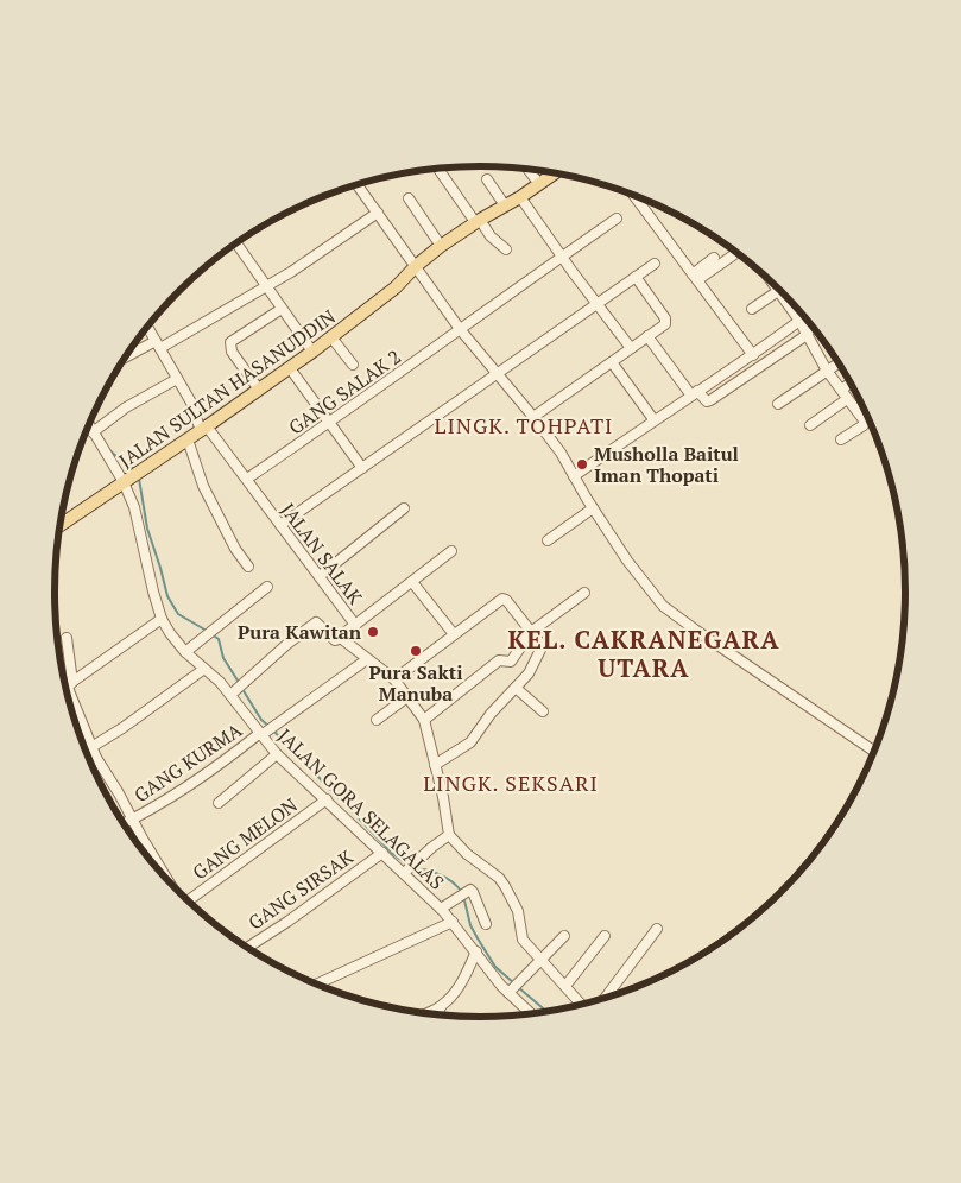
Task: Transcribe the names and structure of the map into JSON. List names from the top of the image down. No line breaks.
{"streets":{"main road":["JALAN SULTAN HASANUDDIN"],"street":["GANG SALAK 2","JALAN SALAK","GANG KURMA","JALAN GORA SELAGALAS","GANG MELON","GANG SIRSAK"]},"crossings":[["JALAN SULTAN HASANUDDIN","JALAN SALAK"],["JALAN SULTAN HASANUDDIN","JALAN GORA SELAGALAS"],["GANG SALAK 2","JALAN SALAK"],["GANG KURMA","JALAN GORA SELAGALAS"],["JALAN GORA SELAGALAS","GANG MELON"],["JALAN GORA SELAGALAS","GANG SIRSAK"]],"districts":["LINGK. TOHPATI","KEL. CAKRANEGARA UTARA","LINGK. SEKSARI"],"places":["Musholla Baitul Iman Thopati","Pura Kawitan","Pura Sakti Manuba"]}
